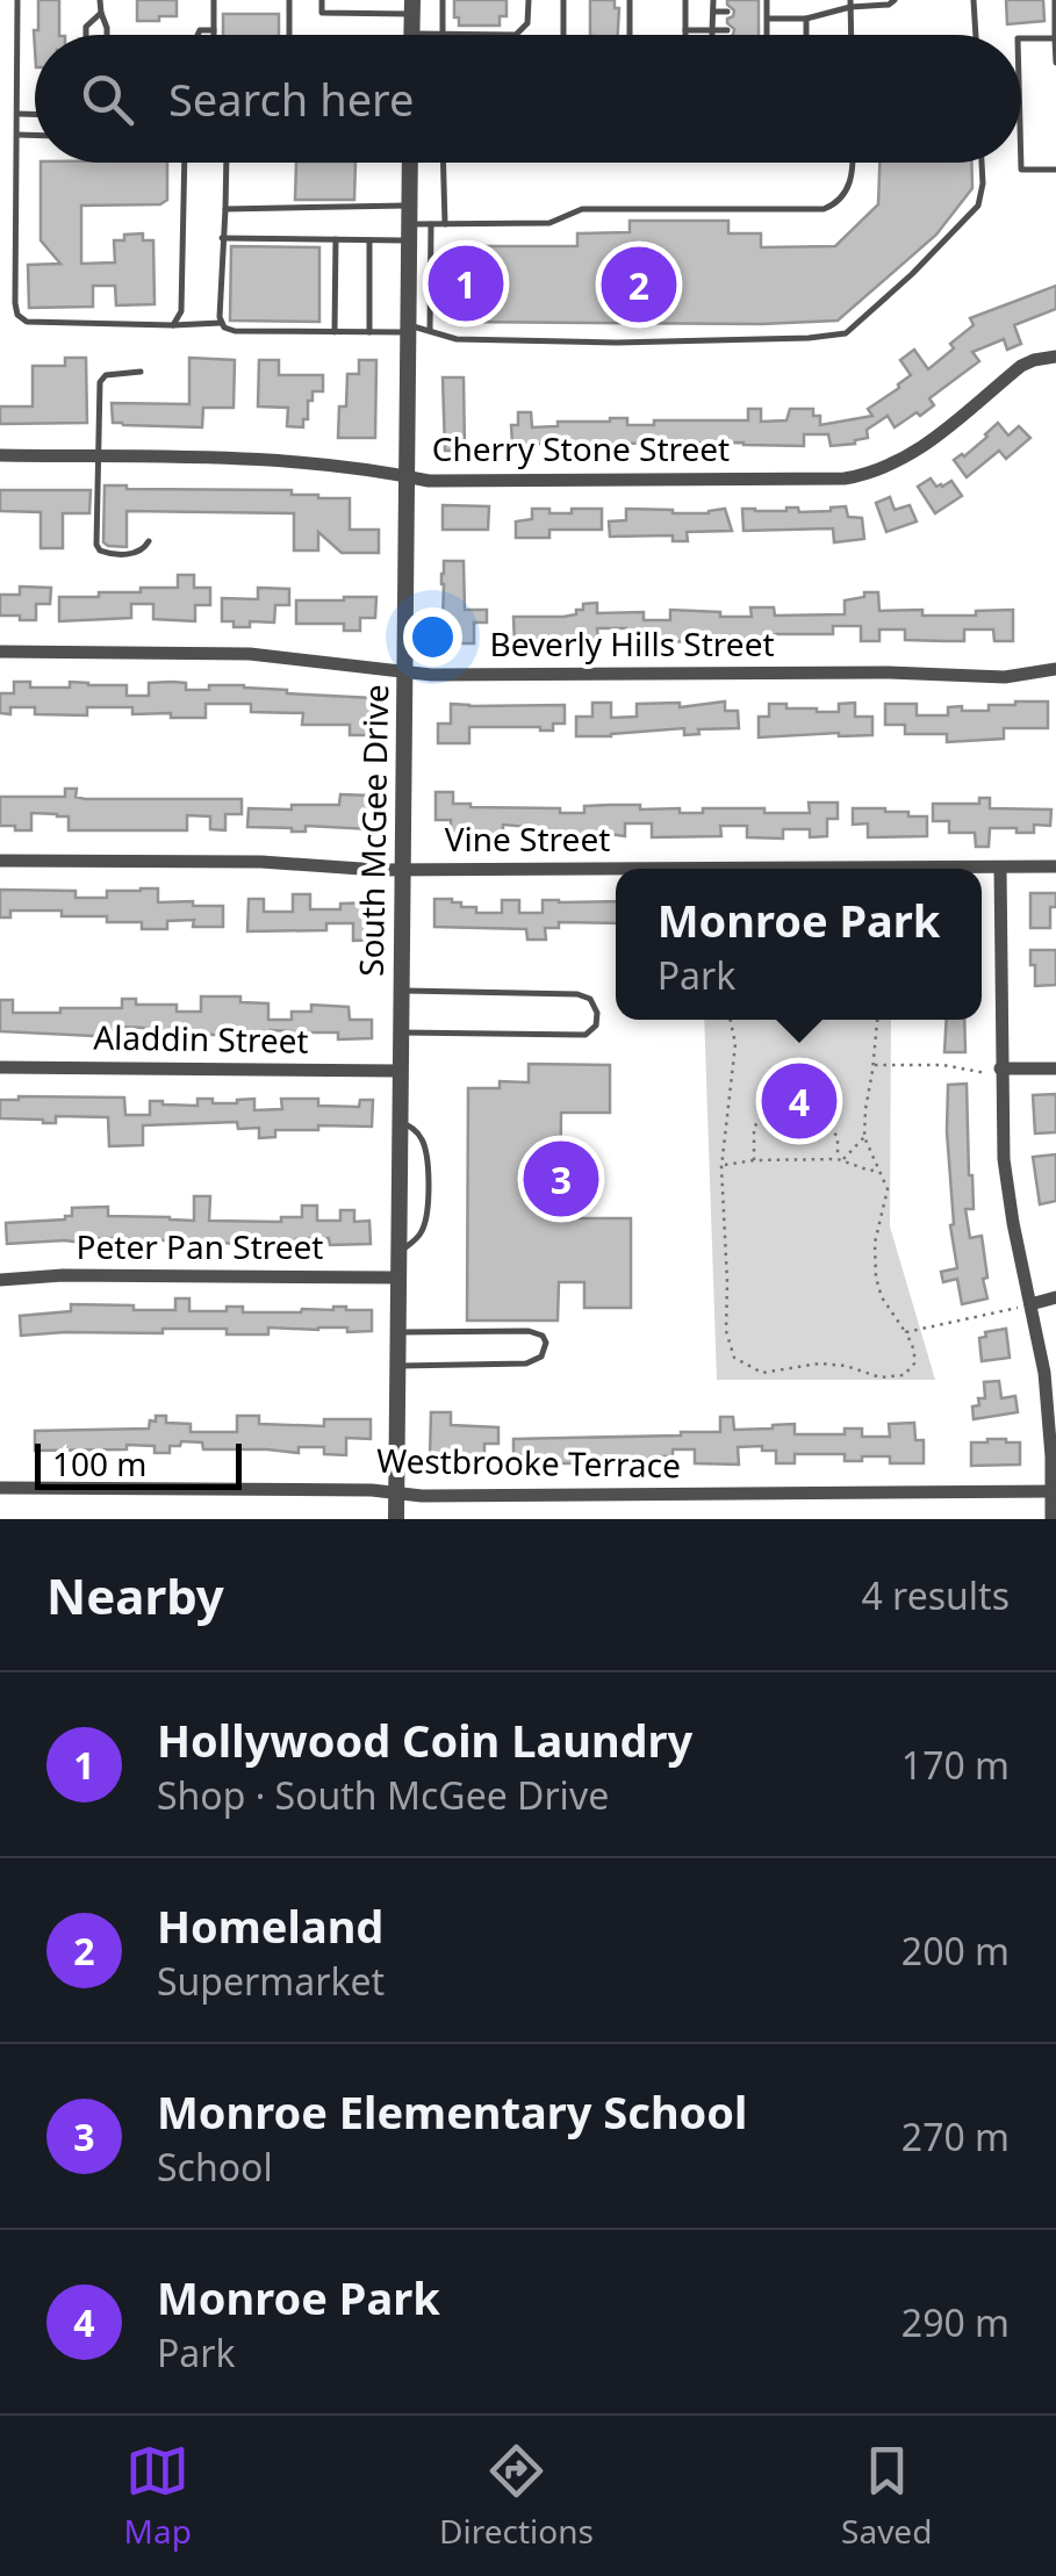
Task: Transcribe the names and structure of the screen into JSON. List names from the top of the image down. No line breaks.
{"streets":{"street":["Cherry Stone Street","Beverly Hills Street","South McGee Drive","Vine Street","Aladdin Street","Peter Pan Street","Westbrooke Terrace"]},"crossings":[["Cherry Stone Street","South McGee Drive"],["Beverly Hills Street","South McGee Drive"],["South McGee Drive","Vine Street"],["South McGee Drive","Aladdin Street"],["South McGee Drive","Peter Pan Street"],["South McGee Drive","Westbrooke Terrace"]],"scale_bar":"100 m","page":{"search":"Search here","pins":["1","2","4","3"],"popup":["Monroe Park","Park"],"scale":"100 m","heading":["Nearby","4 results"],"list":[{"mark":"1","name":"Hollywood Coin Laundry","note":"Shop · South McGee Drive","value":"170 m"},{"mark":"2","name":"Homeland","note":"Supermarket","value":"200 m"},{"mark":"3","name":"Monroe Elementary School","note":"School","value":"270 m"},{"mark":"4","name":"Monroe Park","note":"Park","value":"290 m"}],"nav":["Map","Directions","Saved"]}}
